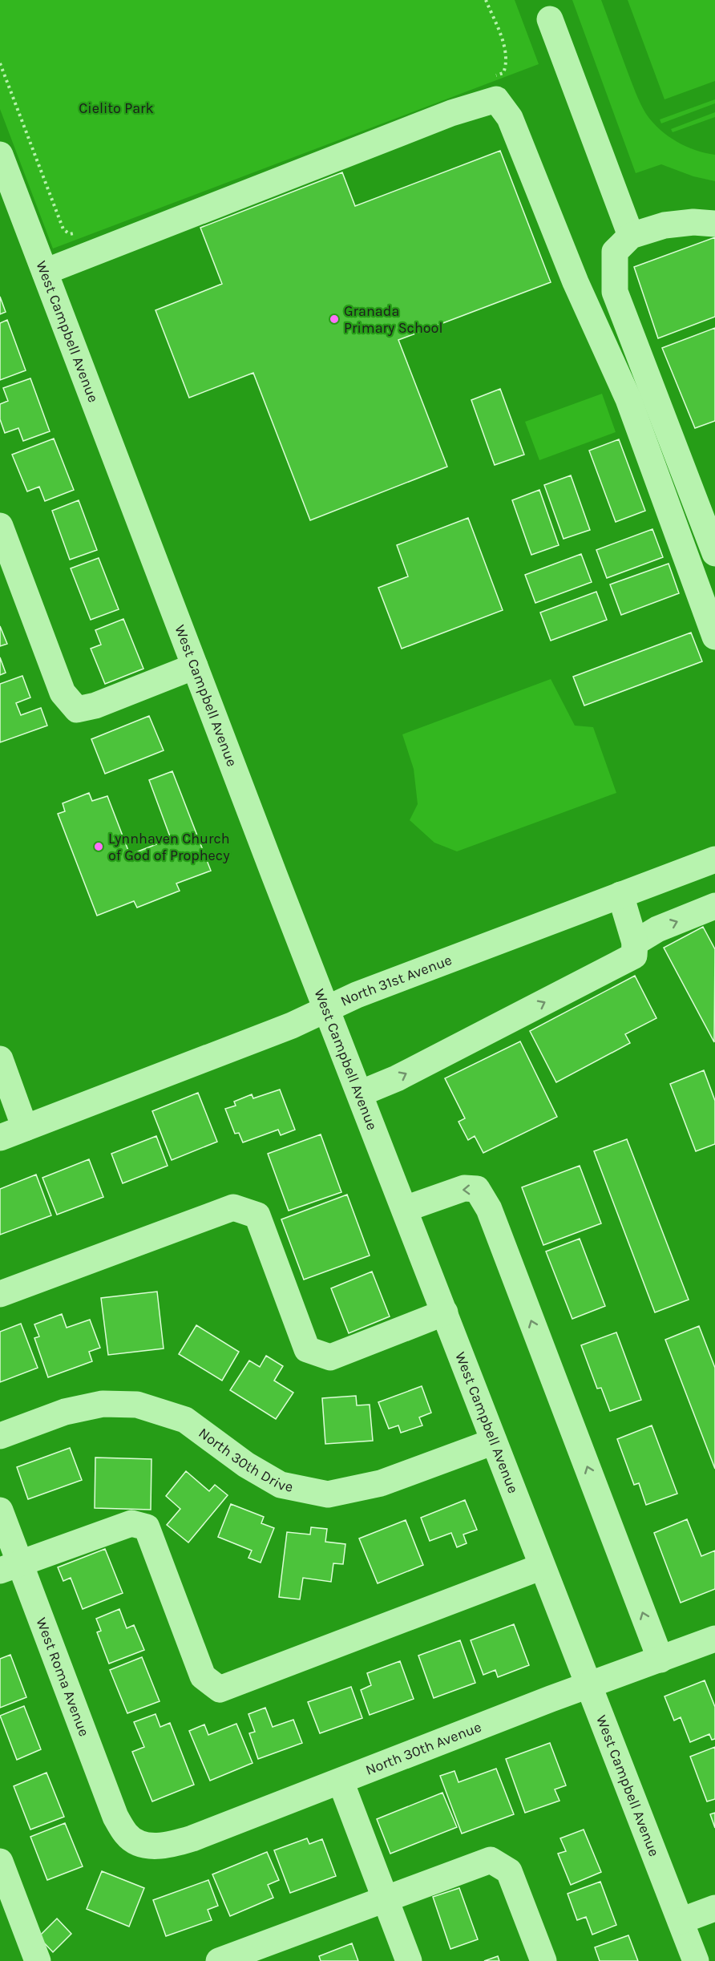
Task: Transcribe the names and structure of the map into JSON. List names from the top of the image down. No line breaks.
{"streets":{"street":["West Campbell Avenue","North 31st Avenue","North 30th Drive","West Roma Avenue","North 30th Avenue"]},"crossings":[["West Campbell Avenue","North 31st Avenue"],["West Campbell Avenue","North 30th Drive"],["West Campbell Avenue","North 30th Avenue"],["West Roma Avenue","North 30th Avenue"]],"parks":["Cielito Park"],"places":["Granada Primary School","Lynnhaven Church of God of Prophecy"]}
